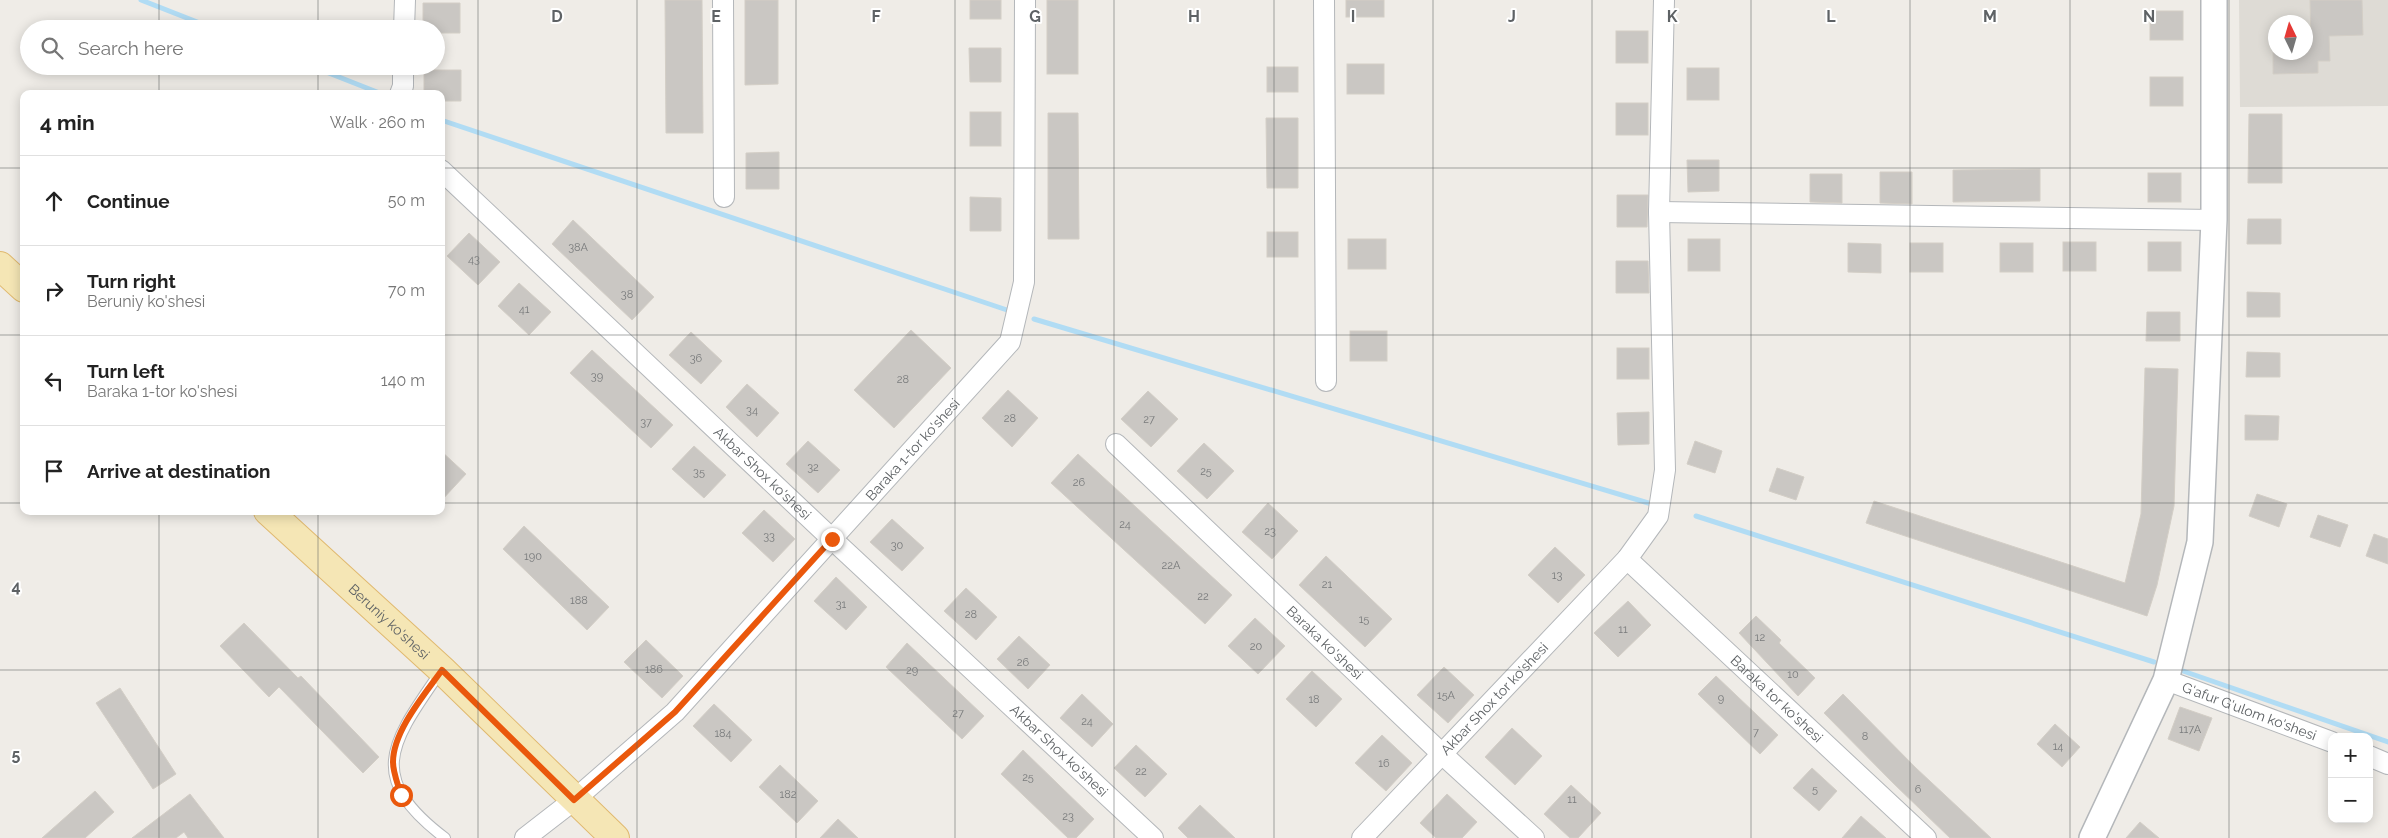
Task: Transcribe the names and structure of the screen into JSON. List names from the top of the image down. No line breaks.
{"streets":{"main road":["Beruniy ko'shesi"],"street":["Baraka 1-tor ko'shesi","Akbar Shox ko'shesi","Baraka ko'shesi","Akbar Shox tor ko'shesi","Baraka tor ko'shesi","G'afur G'ulom ko'shesi"]},"crossings":[["Baraka 1-tor ko'shesi","Akbar Shox ko'shesi"],["Baraka 1-tor ko'shesi","Beruniy ko'shesi"],["Baraka ko'shesi","Akbar Shox tor ko'shesi"],["Akbar Shox tor ko'shesi","Baraka tor ko'shesi"]],"house_numbers":["38A","43","38","41","36","39","28","34","28","27","37","32","25","35","26","24","23","33","30","190","22A","13","21","22","188","31","28","15","11","12","20","26","186","29","10","15A","9","18","27","24","117A","7","184","8","14","16","22","25","5","6","182","11","23"],"north":"top","page":{"search":"Search here","heading":["4 min","Walk · 260 m"],"list":[["Continue","50 m"],["Turn right","Beruniy ko'shesi","70 m"],["Turn left","Baraka 1-tor ko'shesi","140 m"],"Arrive at destination"],"map_buttons":["+","−"]},"grid":{"columns":["D","E","F","G","H","I","J","K","L","M","N"],"rows":["4","5"]}}
